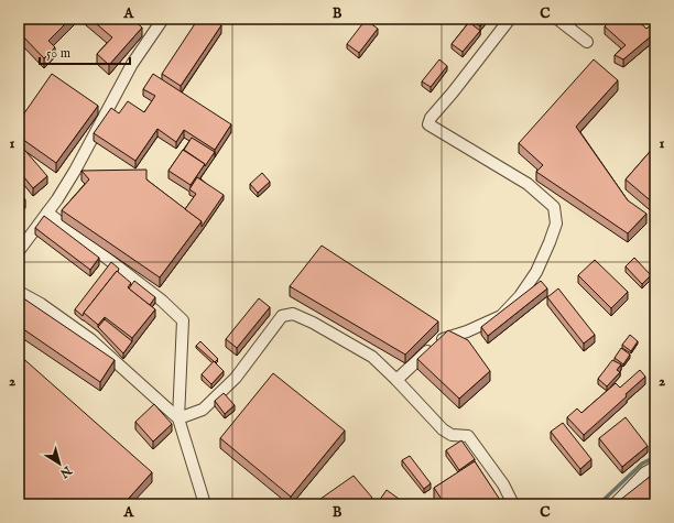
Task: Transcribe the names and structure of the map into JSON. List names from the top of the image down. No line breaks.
{"scale_bar":"50 m","north":"bottom right","grid":{"columns":["A","B","C"],"rows":["1","2"]}}
